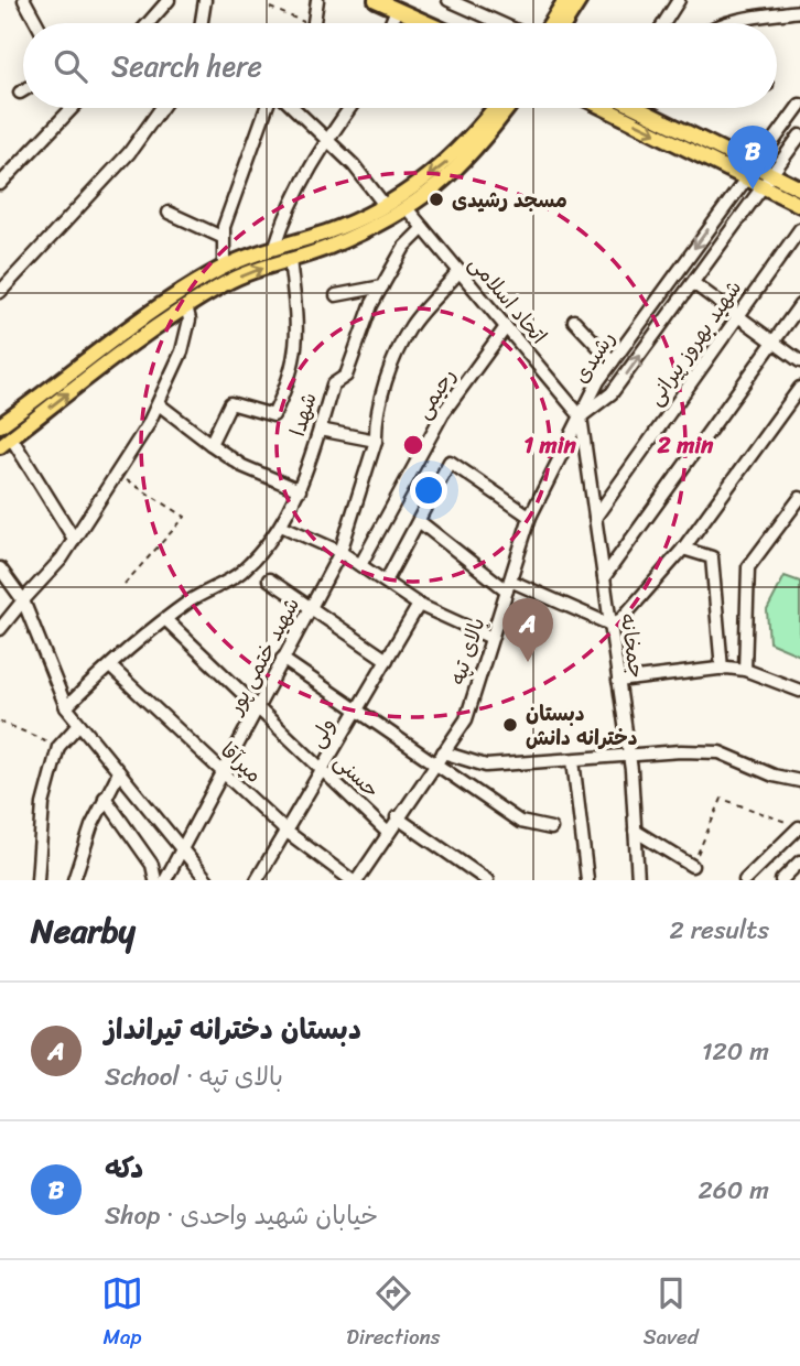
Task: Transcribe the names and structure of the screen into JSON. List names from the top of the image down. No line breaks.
{"streets":{"street":["اتحاد اسلامی","شهید بهروز پیرانی","رشیدی","رحیمی","شهدا","جمخانه","بالای تپه","شهید ختمی پور","ولی","میرآقا","حسنی"]},"crossings":[["اتحاد اسلامی","رشیدی"],["اتحاد اسلامی","رحیمی"],["اتحاد اسلامی","شهدا"],["اتحاد اسلامی","جمخانه"],["اتحاد اسلامی","بالای تپه"],["اتحاد اسلامی","شهید ختمی پور"],["شهید بهروز پیرانی","جمخانه"],["رشیدی","جمخانه"],["رشیدی","بالای تپه"],["شهدا","حسنی"],["جمخانه","بالای تپه"],["بالای تپه","میرآقا"],["بالای تپه","حسنی"],["شهید ختمی پور","میرآقا"],["شهید ختمی پور","حسنی"],["ولی","میرآقا"],["ولی","حسنی"]],"places":["مسجد رشیدی","دبستان دخترانه دانش"],"page":{"search":"Search here","pins":["B","A"],"heading":["Nearby","2 results"],"list":[{"mark":"A","name":"دبستان دخترانه تیرانداز","note":"School · بالای تپه","value":"120 m"},{"mark":"B","name":"دکه","note":"Shop · خیابان شهید واحدی","value":"260 m"}],"nav":["Map","Directions","Saved"]},"rings":["1 min","2 min"]}
